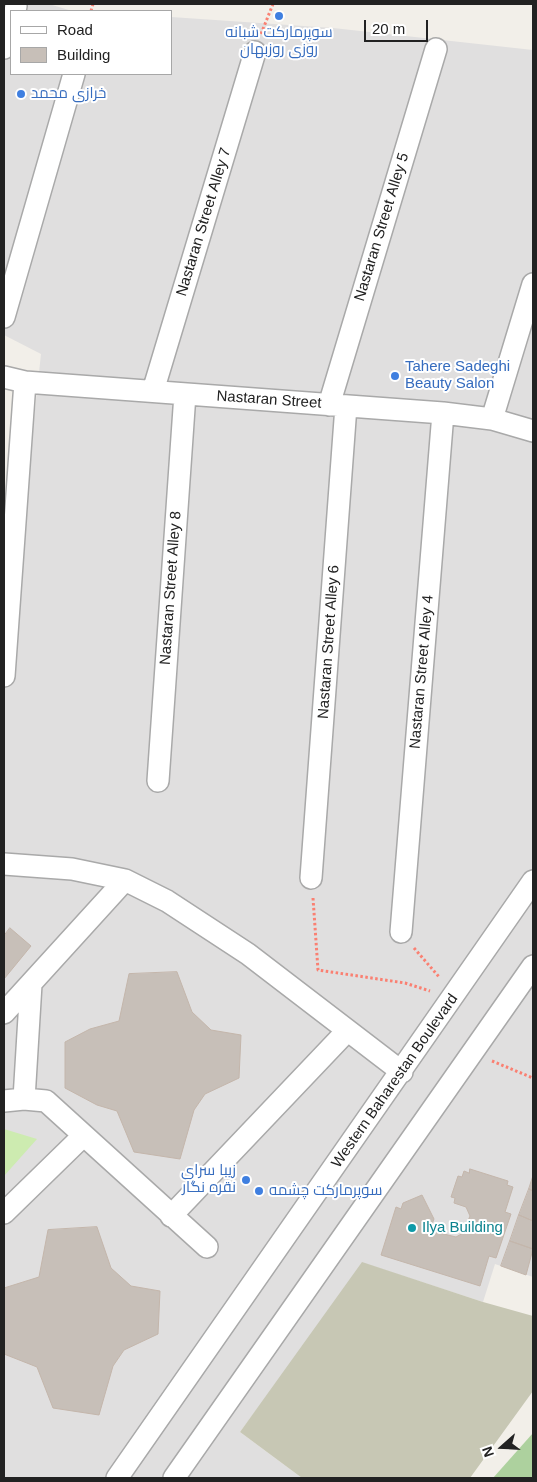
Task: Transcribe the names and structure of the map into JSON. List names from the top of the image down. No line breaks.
{"streets":{"street":["Nastaran Street Alley 7","Nastaran Street Alley 5","Nastaran Street","Nastaran Street Alley 8","Nastaran Street Alley 6","Nastaran Street Alley 4","Western Baharestan Boulevard"]},"crossings":[["Nastaran Street Alley 7","Nastaran Street"],["Nastaran Street Alley 5","Nastaran Street"],["Nastaran Street Alley 5","Nastaran Street Alley 6"],["Nastaran Street","Nastaran Street Alley 8"],["Nastaran Street","Nastaran Street Alley 6"],["Nastaran Street","Nastaran Street Alley 4"]],"places":["سوپرمارکت شبانه روزی روزبهان","خرازی محمد","Tahere Sadeghi Beauty Salon","زیبا سرای نقره نگار","سوپرمارکت چشمه","Ilya Building"],"legend":["Road","Building"],"scale_bar":"20 m","north":"left"}
